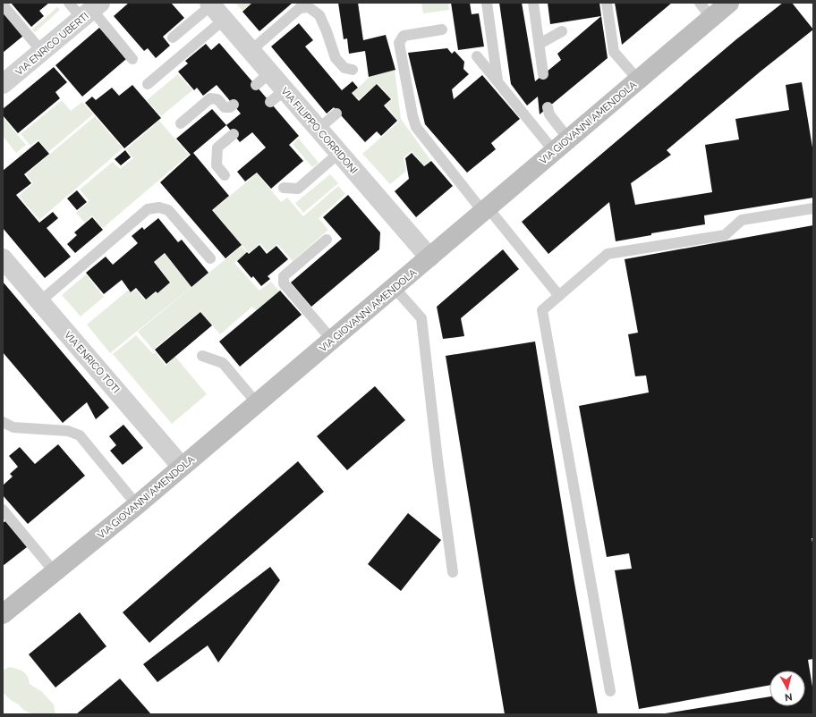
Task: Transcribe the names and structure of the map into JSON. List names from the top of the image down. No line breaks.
{"streets":{"main road":["VIA GIOVANNI AMENDOLA"],"street":["VIA ENRICO UBERTI","VIA FILIPPO CORRIDONI","VIA ENRICO TOTI"]},"crossings":[["VIA GIOVANNI AMENDOLA","VIA FILIPPO CORRIDONI"],["VIA GIOVANNI AMENDOLA","VIA ENRICO TOTI"]],"north":"bottom"}
